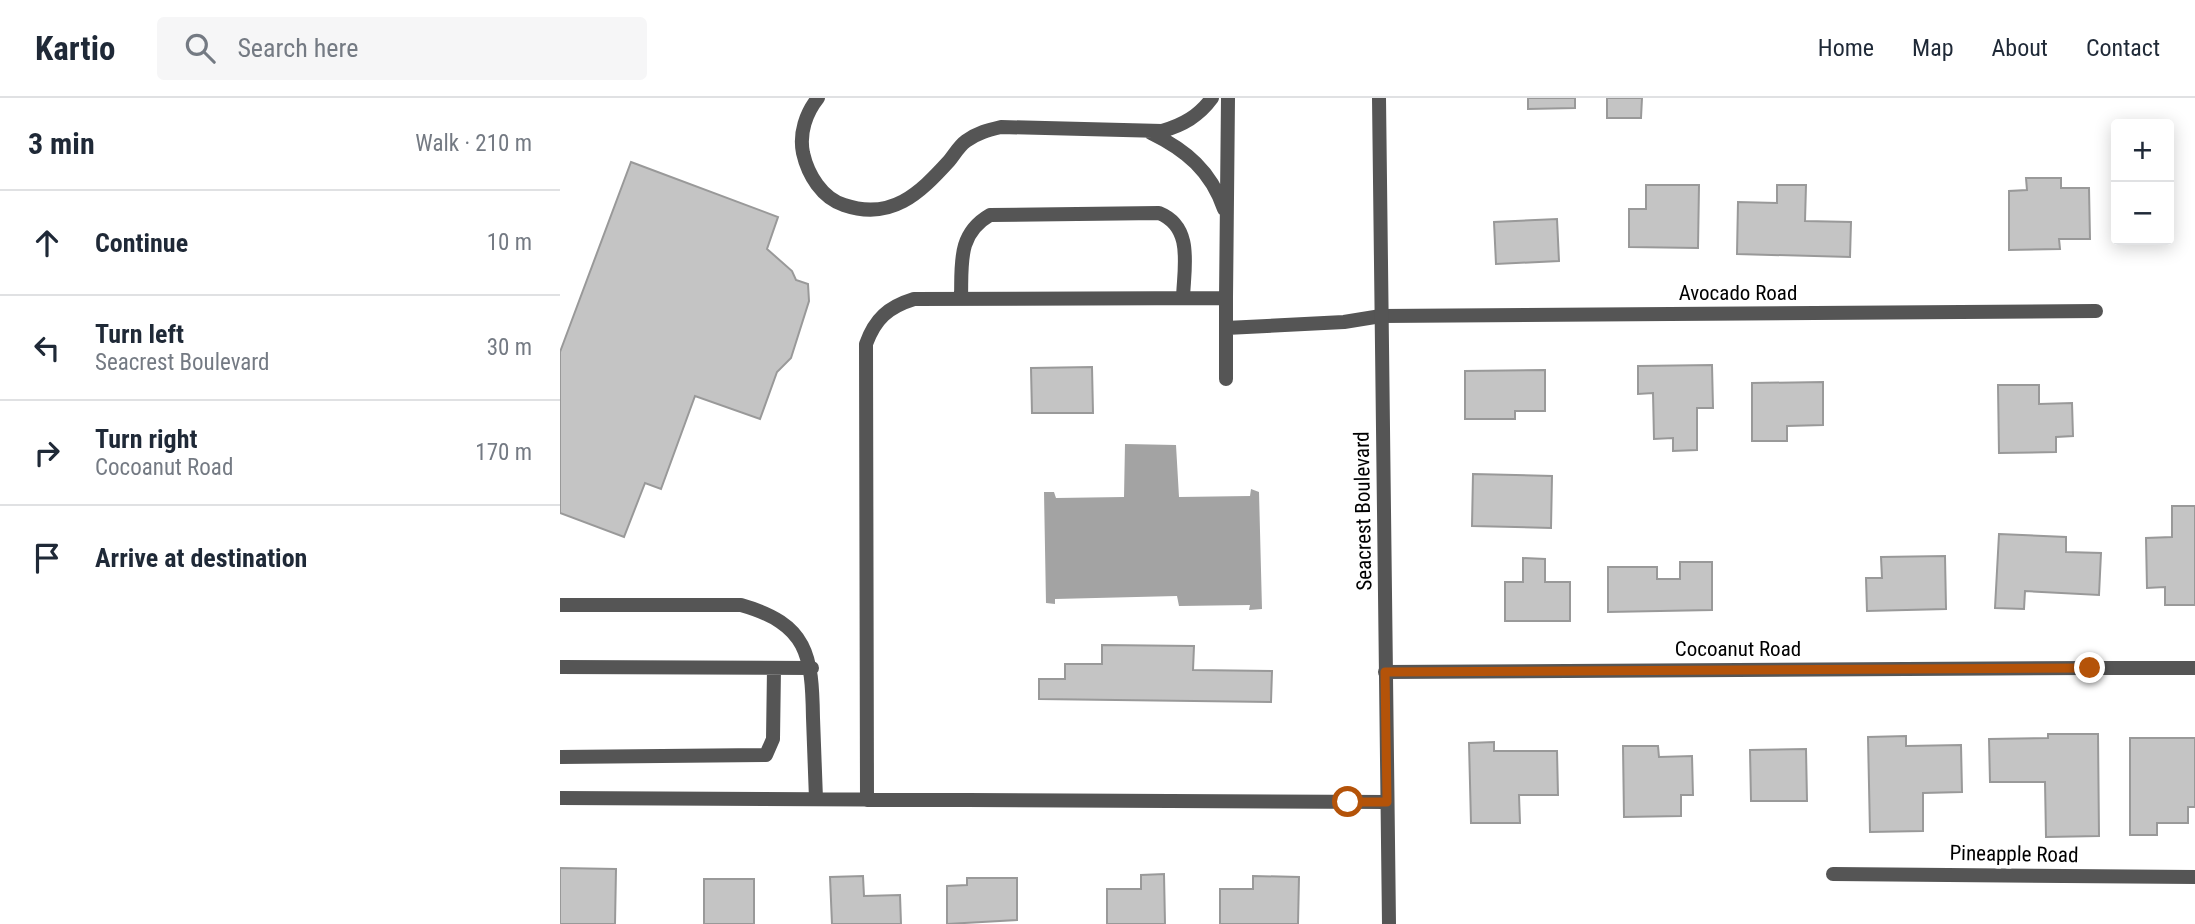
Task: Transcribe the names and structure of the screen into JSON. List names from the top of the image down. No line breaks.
{"streets":{"street":["Avocado Road","Seacrest Boulevard","Cocoanut Road","Pineapple Road"]},"crossings":[["Avocado Road","Seacrest Boulevard"],["Seacrest Boulevard","Cocoanut Road"]],"page":{"header":"Kartio","search":"Search here","nav":["Home","Map","About","Contact"],"heading":["3 min","Walk · 210 m"],"map_buttons":["+","−"],"list":[["Continue","10 m"],["Turn left","Seacrest Boulevard","30 m"],["Turn right","Cocoanut Road","170 m"],"Arrive at destination"]}}
